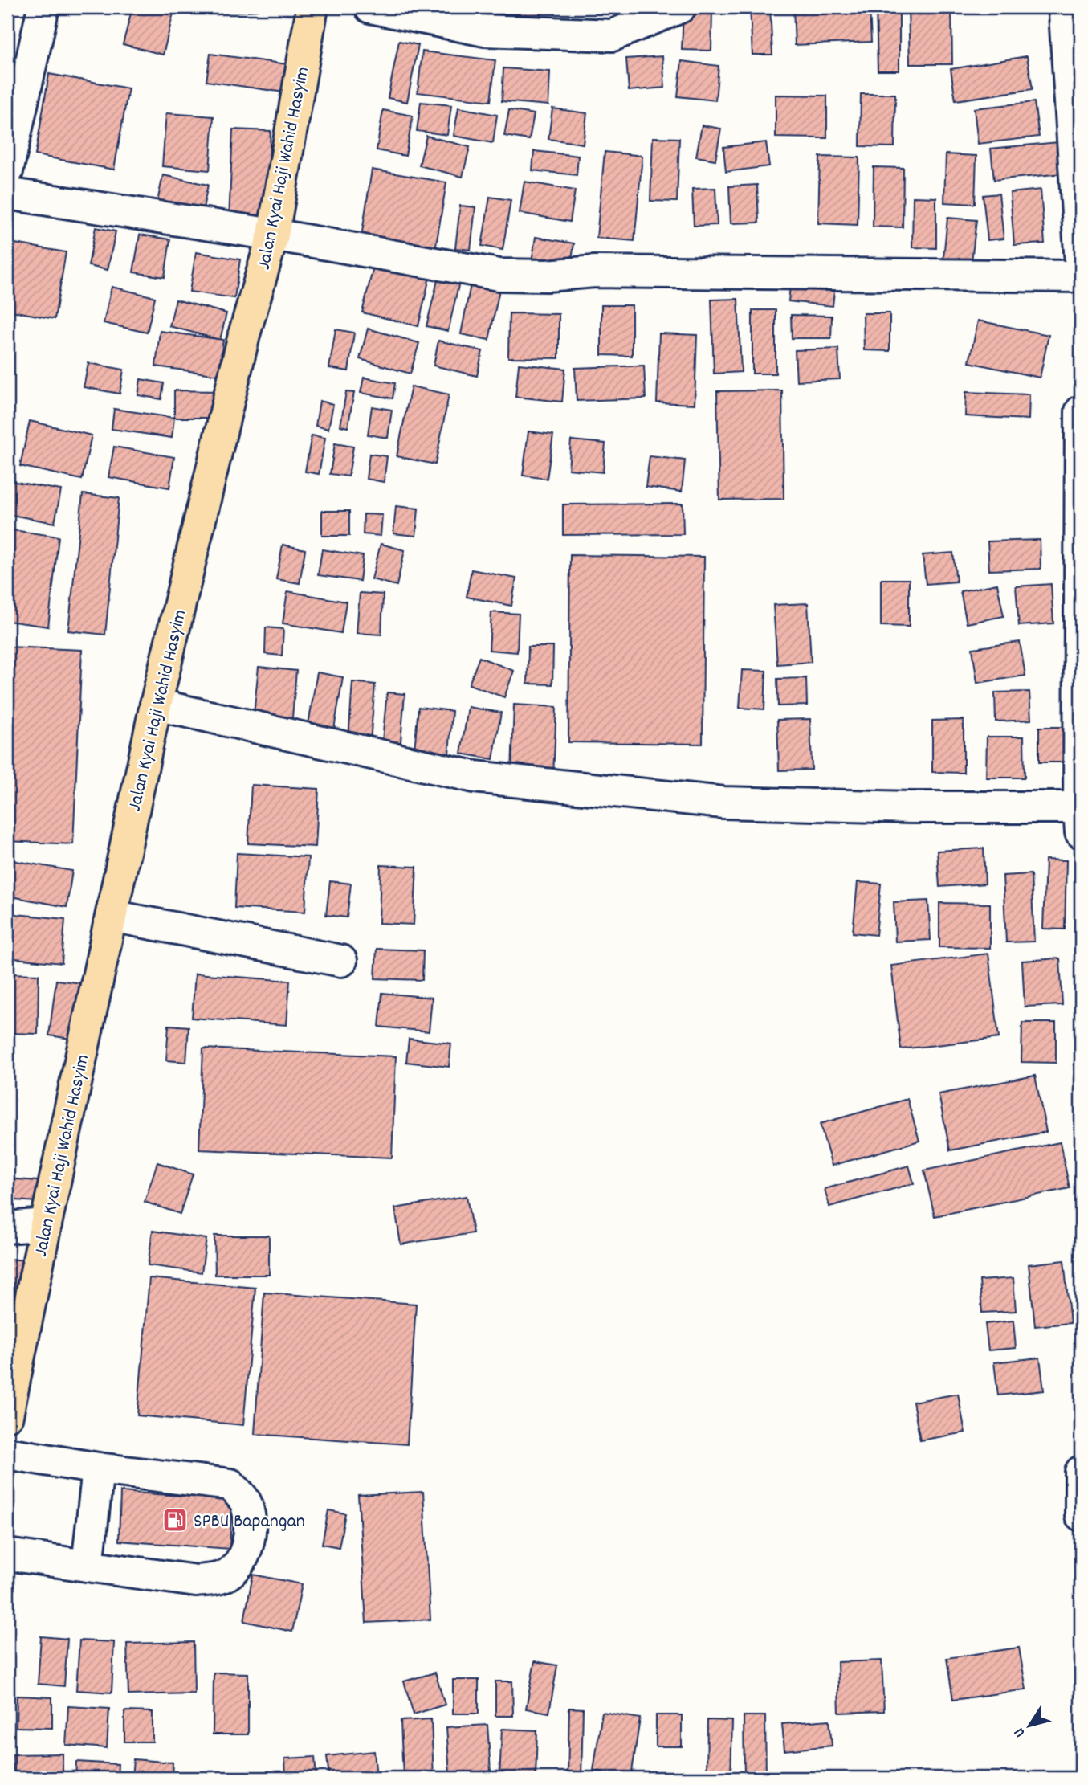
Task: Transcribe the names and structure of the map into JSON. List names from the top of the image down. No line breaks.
{"streets":{"highway":["Jalan Kyai Haji Wahid Hasyim"]},"places":{"fuel station":["SPBU Bapangan"]},"north":"bottom left"}
